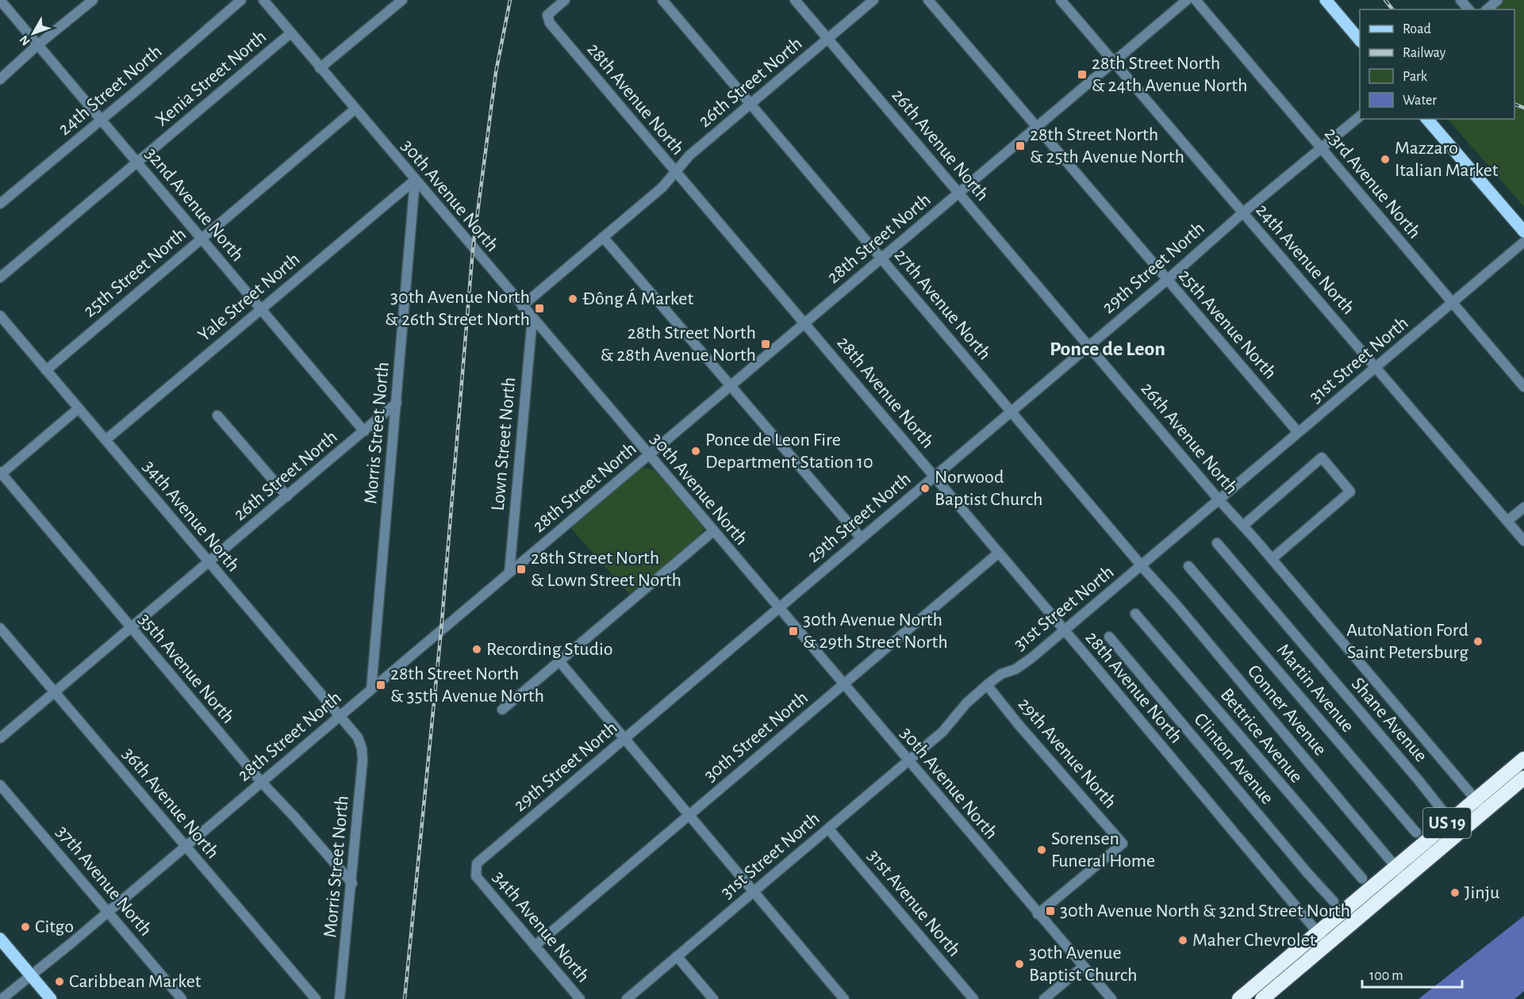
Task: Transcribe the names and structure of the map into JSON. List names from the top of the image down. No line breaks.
{"streets":{"highway":["US 19"],"street":["Xenia Street North","26th Street North","24th Street North","28th Avenue North","26th Avenue North","23rd Avenue North","30th Avenue North","32nd Avenue North","28th Street North","24th Avenue North","29th Street North","25th Street North","Yale Street North","27th Avenue North","25th Avenue North","31st Street North","Morris Street North","Lown Street North","34th Avenue North","35th Avenue North","Martin Avenue","Conner Avenue","Shane Avenue","Bettrice Avenue","30th Street North","29th Avenue North","Clinton Avenue","36th Avenue North","37th Avenue North","31st Avenue North"]},"crossings":[["Xenia Street North","30th Avenue North"],["Xenia Street North","32nd Avenue North"],["26th Street North","28th Avenue North"],["26th Street North","26th Avenue North"],["26th Street North","30th Avenue North"],["26th Street North","32nd Avenue North"],["26th Street North","27th Avenue North"],["26th Street North","Morris Street North"],["26th Street North","34th Avenue North"],["26th Street North","35th Avenue North"],["26th Street North","36th Avenue North"],["24th Street North","32nd Avenue North"],["28th Avenue North","28th Street North"],["28th Avenue North","29th Street North"],["28th Avenue North","31st Street North"],["28th Avenue North","30th Street North"],["28th Avenue North","US 19"],["26th Avenue North","28th Street North"],["26th Avenue North","29th Street North"],["26th Avenue North","31st Street North"],["26th Avenue North","US 19"],["23rd Avenue North","29th Street North"],["23rd Avenue North","31st Street North"],["30th Avenue North","28th Street North"],["30th Avenue North","29th Street North"],["30th Avenue North","25th Street North"],["30th Avenue North","Yale Street North"],["30th Avenue North","31st Street North"],["30th Avenue North","Morris Street North"],["30th Avenue North","Lown Street North"],["30th Avenue North","30th Street North"],["30th Avenue North","29th Avenue North"],["32nd Avenue North","25th Street North"],["32nd Avenue North","Yale Street North"],["28th Street North","24th Avenue North"],["28th Street North","27th Avenue North"],["28th Street North","25th Avenue North"],["28th Street North","Morris Street North"],["28th Street North","Lown Street North"],["28th Street North","34th Avenue North"],["28th Street North","35th Avenue North"],["28th Street North","36th Avenue North"],["28th Street North","37th Avenue North"],["24th Avenue North","29th Street North"],["24th Avenue North","31st Street North"],["29th Street North","27th Avenue North"],["29th Street North","25th Avenue North"],["29th Street North","34th Avenue North"],["25th Street North","34th Avenue North"],["Yale Street North","Morris Street North"],["Yale Street North","34th Avenue North"],["27th Avenue North","31st Street North"],["27th Avenue North","Conner Avenue"],["25th Avenue North","31st Street North"],["31st Street North","Conner Avenue"],["31st Street North","29th Avenue North"],["31st Street North","31st Avenue North"],["Morris Street North","34th Avenue North"],["Morris Street North","35th Avenue North"],["34th Avenue North","30th Street North"],["Conner Avenue","US 19"]],"districts":["Ponce de Leon"],"places":{"transit":["28th Street North & 24th Avenue North","28th Street North & 25th Avenue North","30th Avenue North & 26th Street North","28th Street North & 28th Avenue North","28th Street North & Lown Street North","30th Avenue North & 29th Street North","28th Street North & 35th Avenue North","30th Avenue North & 32nd Street North"],"other":["Mazzaro Italian Market","Đông Á Market","Ponce de Leon Fire Department Station 10","Norwood Baptist Church","AutoNation Ford Saint Petersburg","Recording Studio","Sorensen Funeral Home","Jinju","Citgo","Maher Chevrolet","30th Avenue Baptist Church","Caribbean Market"]},"legend":["Road","Railway","Park","Water"],"scale_bar":"100 m","north":"bottom left"}
